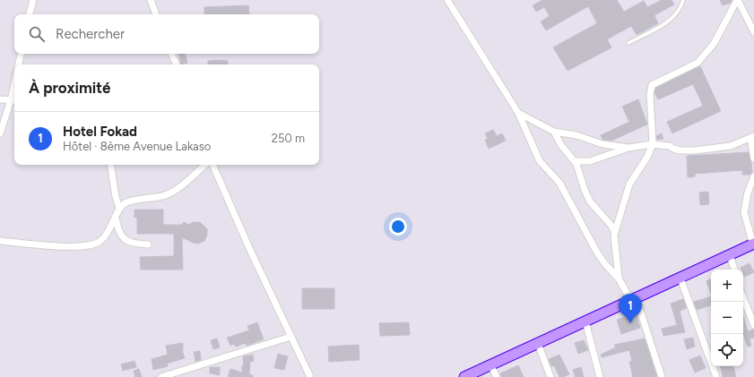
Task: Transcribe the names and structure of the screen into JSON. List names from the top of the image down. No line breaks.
{"page":{"search":"Rechercher","heading":"À proximité","list":[{"mark":"1","name":"Hotel Fokad","note":"Hôtel · 8ème Avenue Lakaso","value":"250 m"}],"map_buttons":["+","−"],"pins":"1"}}
